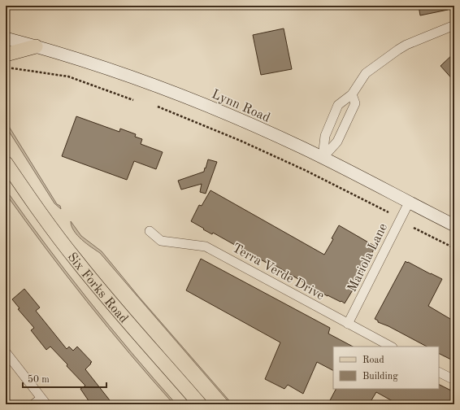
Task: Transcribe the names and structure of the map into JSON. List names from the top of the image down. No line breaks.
{"streets":{"main road":["Lynn Road","Six Forks Road"],"street":["Mariola Lane","Terra Verde Drive"]},"crossings":[["Lynn Road","Mariola Lane"],["Mariola Lane","Terra Verde Drive"]],"legend":["Road","Building"],"scale_bar":"50 m"}
